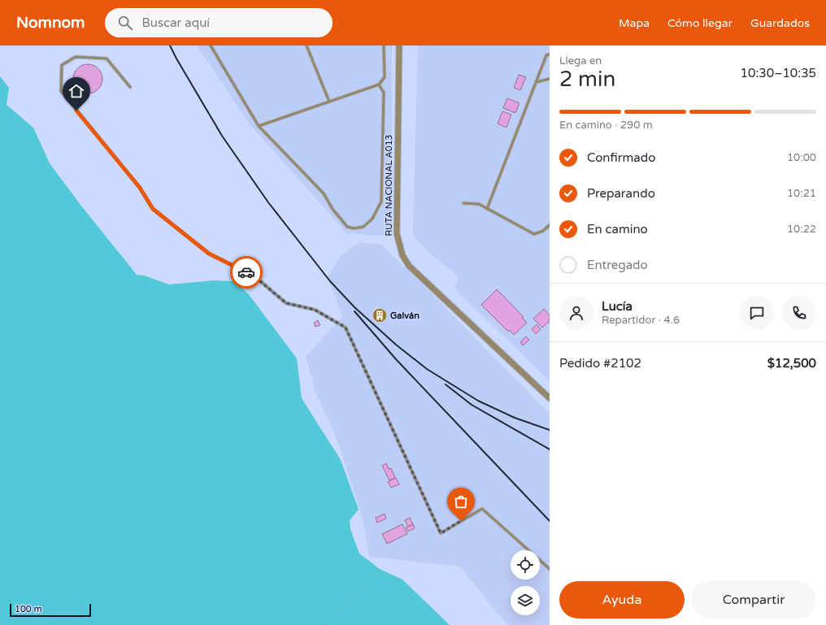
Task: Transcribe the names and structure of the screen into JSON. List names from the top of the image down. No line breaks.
{"streets":{"street":["RUTA NACIONAL A013"]},"places":{"building":["Galván"]},"scale_bar":"100 m","page":{"header":"Nomnom","search":"Buscar aquí","nav":["Mapa","Cómo llegar","Guardados"],"heading":["2 min","Llega en","10:30–10:35"],"panel":["Lucía","Repartidor · 4.6","Pedido #2102","$12,500"],"bar":"En camino · 290 m","list":[["Confirmado","10:00"],["Preparando","10:21"],["En camino","10:22"],"Entregado"],"buttons":["Ayuda","Compartir"],"scale":"100 m"}}
